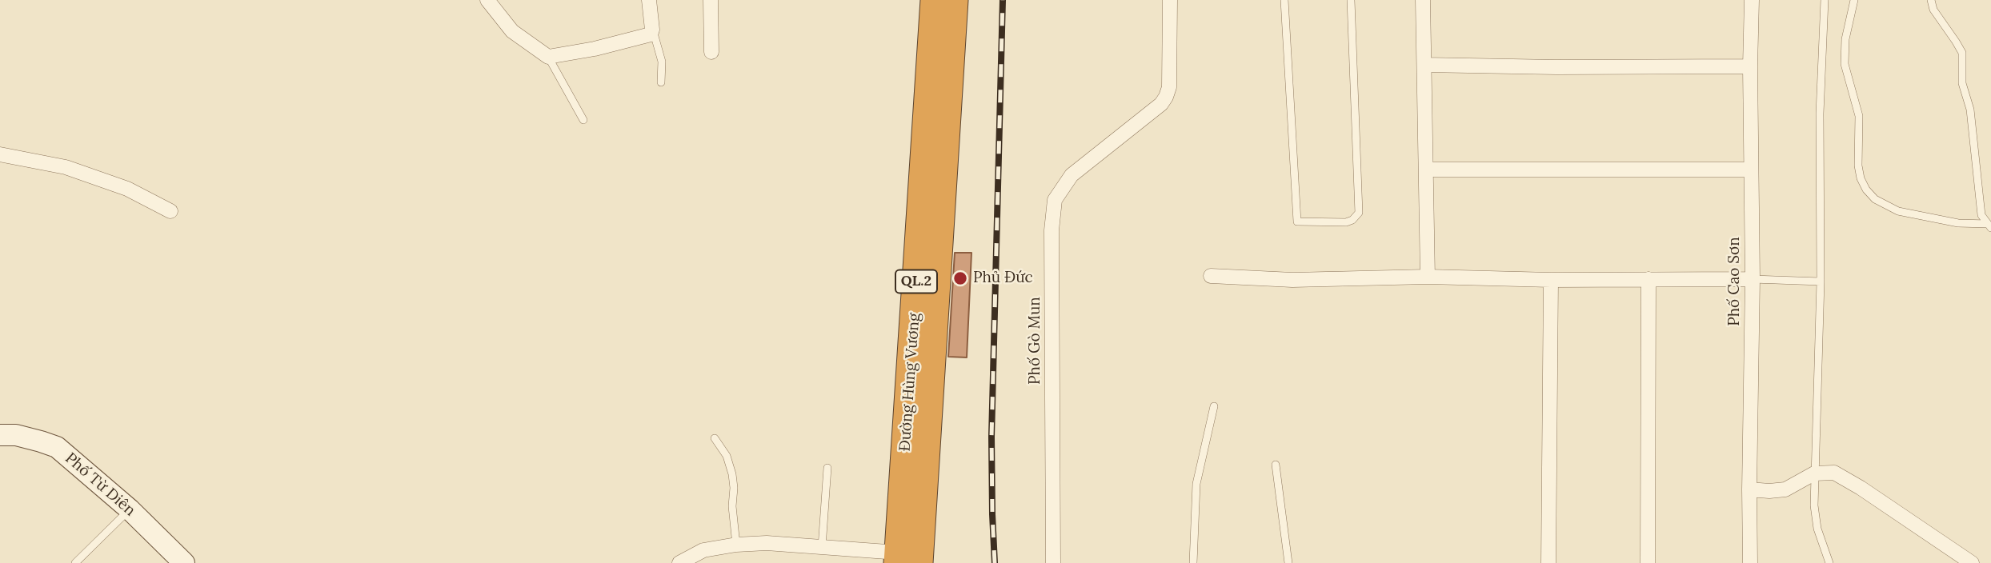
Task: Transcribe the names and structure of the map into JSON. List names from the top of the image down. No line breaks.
{"streets":{"highway":["QL.2","Đường Hùng Vương"],"street":["Phố Cao Sơn","Phố Gò Mun","Phố Từ Diên"]},"places":["Phủ Đức"]}
